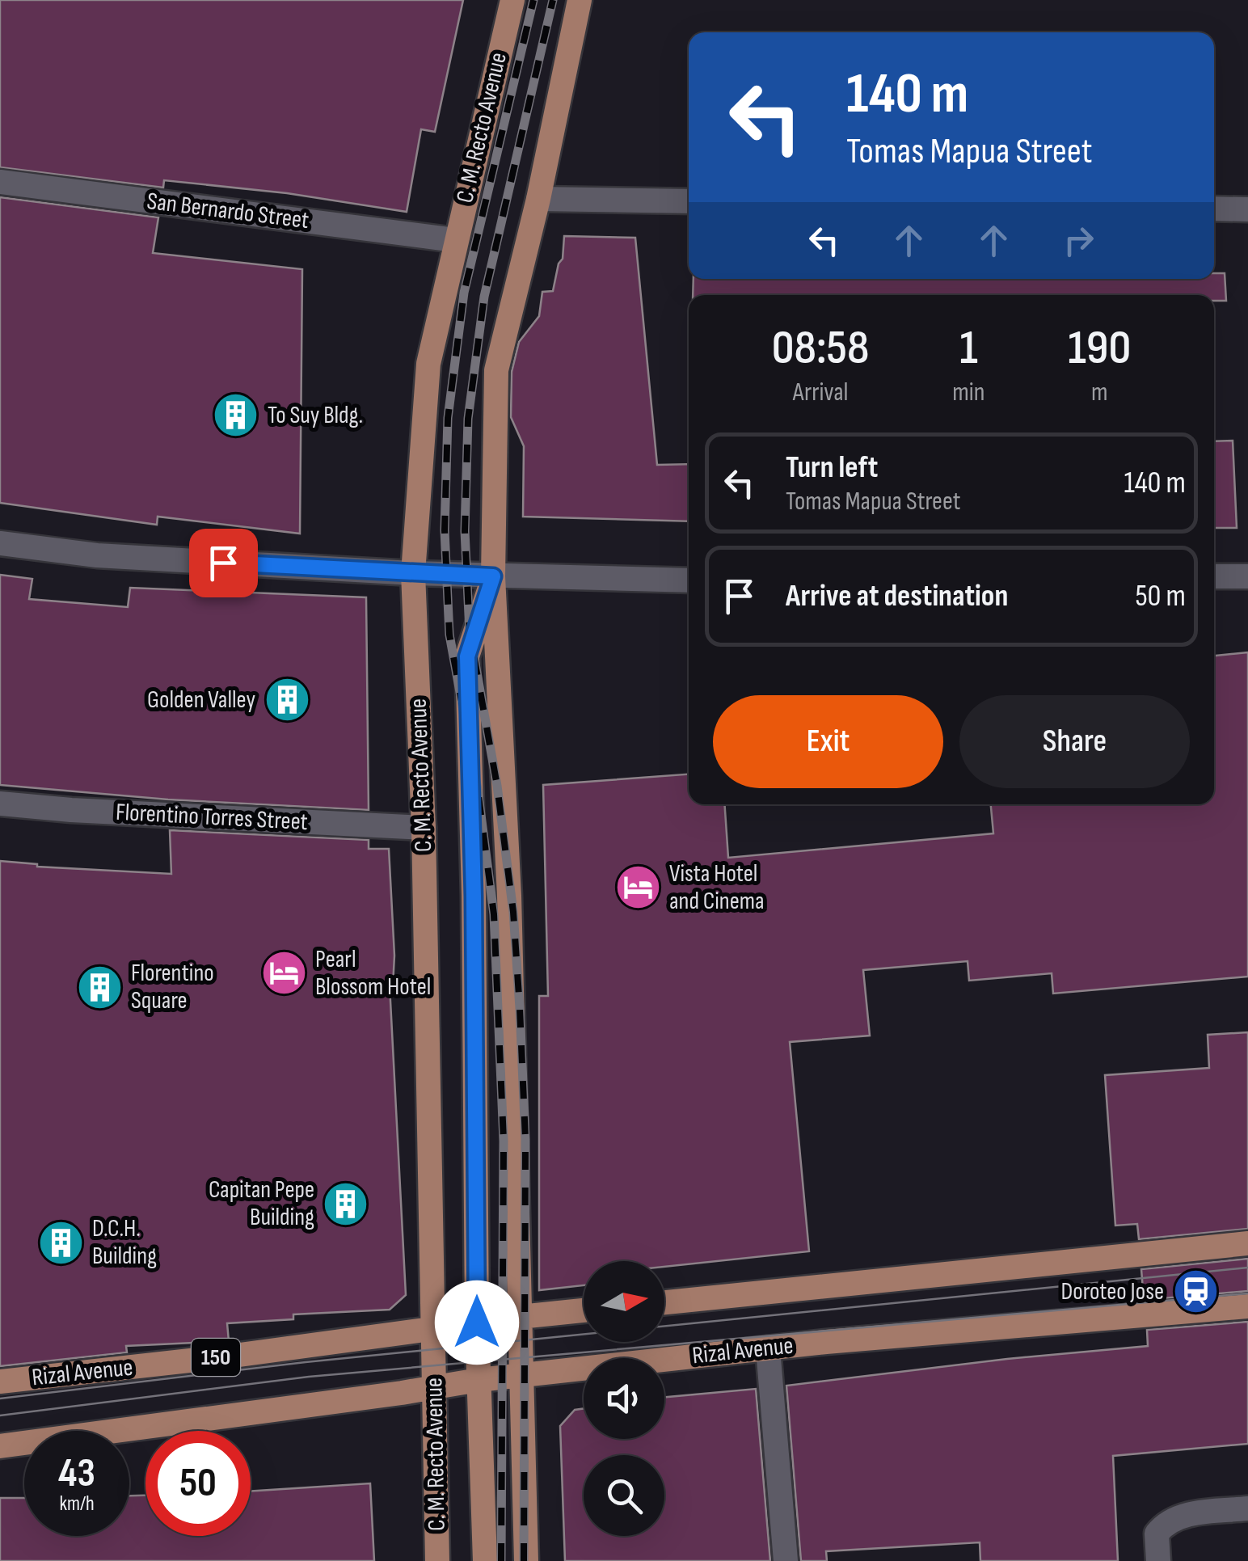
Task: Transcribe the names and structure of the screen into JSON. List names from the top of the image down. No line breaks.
{"streets":{"main road":["C. M. Recto Avenue","Rizal Avenue","150"],"street":["San Bernardo Street","Florentino Torres Street"]},"crossings":[["C. M. Recto Avenue","San Bernardo Street"],["C. M. Recto Avenue","Florentino Torres Street"],["C. M. Recto Avenue","Rizal Avenue"]],"places":{"building":["To Suy Bldg.","Golden Valley","Florentino Square","Capitan Pepe Building","D.C.H. Building"],"hotel":["Vista Hotel and Cinema","Pearl Blossom Hotel"],"station":["Doroteo Jose"]},"north":"right","page":{"turn":["140 m","Tomas Mapua Street"],"eta":["08:58","Arrival","1","min","190","m"],"list":[{"name":"Turn left","note":"Tomas Mapua Street","value":"140 m"},{"name":"Arrive at destination","value":"50 m"}],"buttons":["Exit","Share"],"speed":"43 km/h","limit":"50"}}
